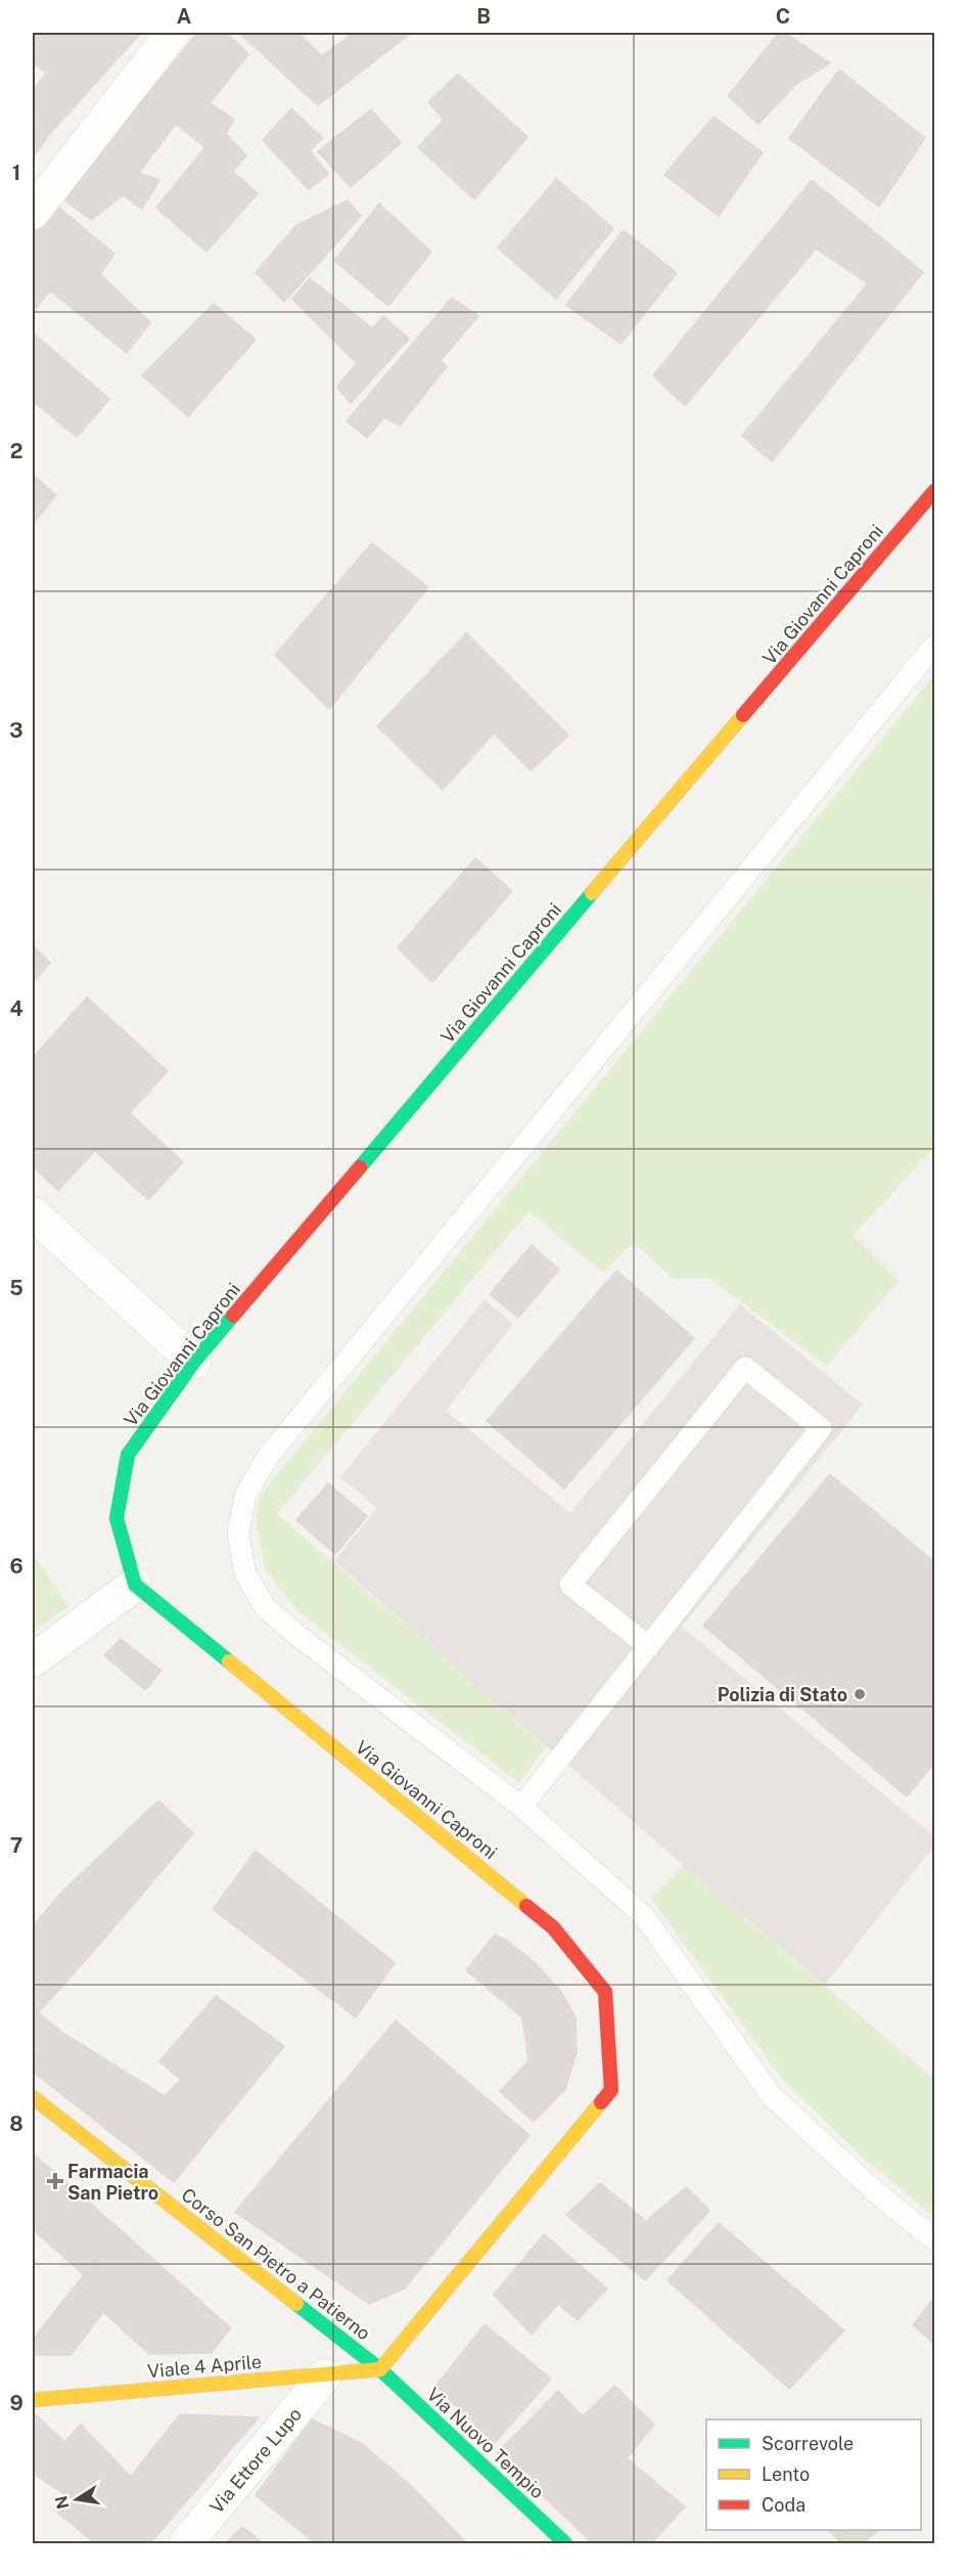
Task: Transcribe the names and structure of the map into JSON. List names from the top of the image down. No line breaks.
{"streets":{"street":["Via Giovanni Caproni","Corso San Pietro a Patierno","Viale 4 Aprile","Via Nuovo Tempio","Via Ettore Lupo"]},"crossings":[["Via Giovanni Caproni","Corso San Pietro a Patierno"],["Via Giovanni Caproni","Viale 4 Aprile"],["Via Giovanni Caproni","Via Nuovo Tempio"],["Corso San Pietro a Patierno","Viale 4 Aprile"],["Corso San Pietro a Patierno","Via Nuovo Tempio"],["Viale 4 Aprile","Via Nuovo Tempio"],["Viale 4 Aprile","Via Ettore Lupo"]],"places":{"other":["Polizia di Stato"],"health":["Farmacia San Pietro"]},"legend":["Scorrevole","Lento","Coda"],"north":"left","grid":{"columns":["A","B","C"],"rows":["1","2","3","4","5","6","7","8","9"]}}
